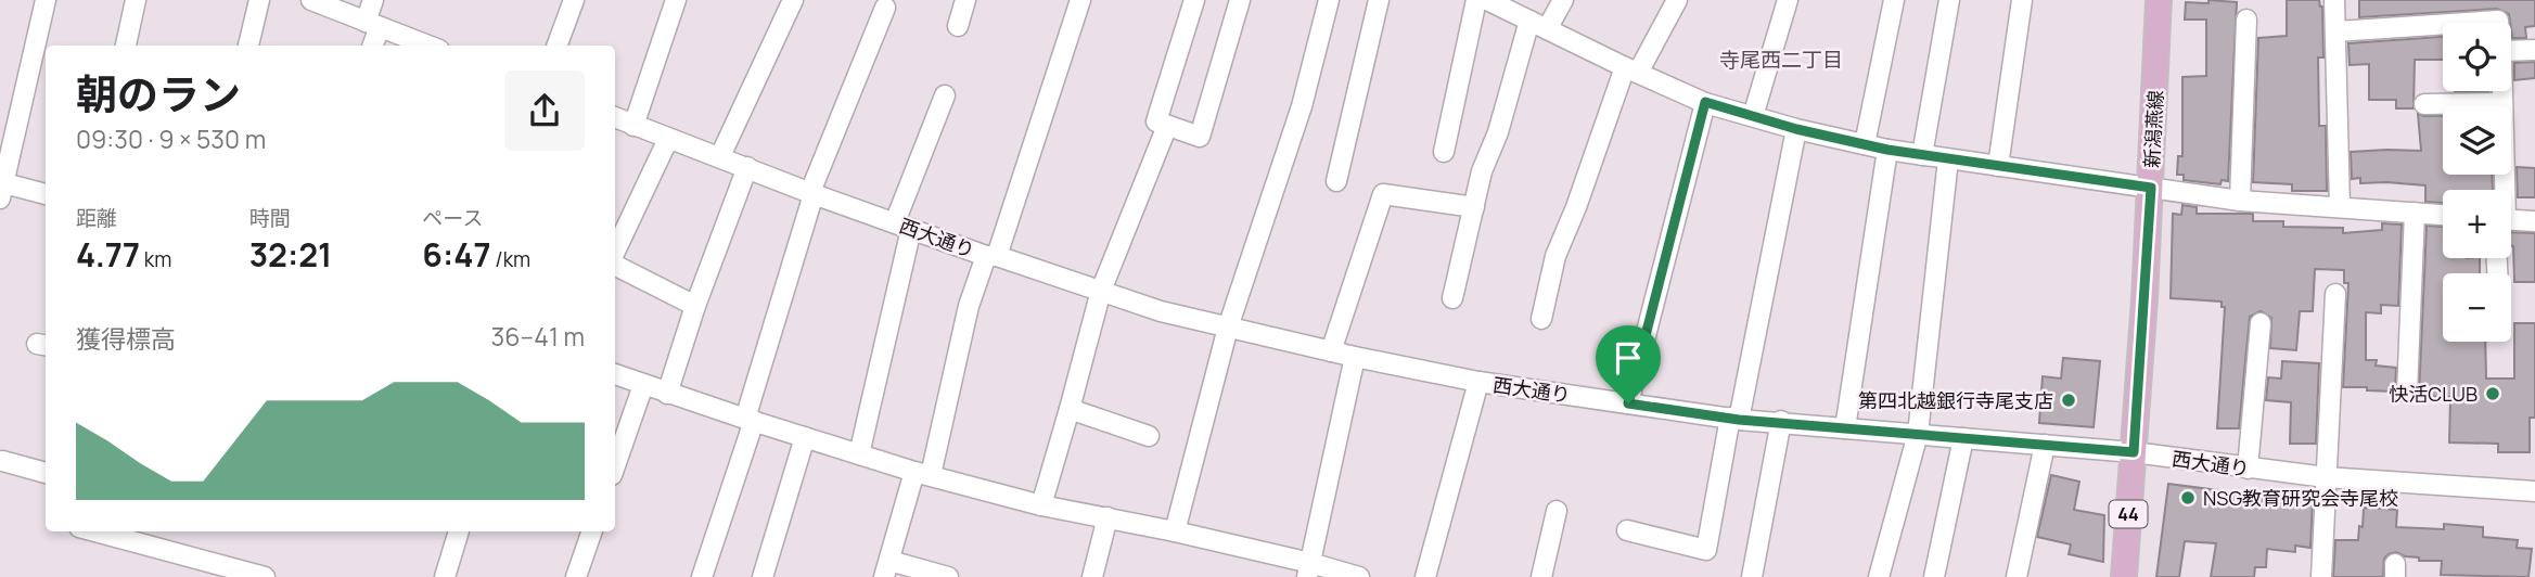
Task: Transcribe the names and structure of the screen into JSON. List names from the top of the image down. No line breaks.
{"streets":{"main road":["新潟燕線","44"],"street":["西大通り"]},"crossings":[["新潟燕線","西大通り"]],"districts":["寺尾西二丁目"],"places":["快活CLUB","第四北越銀行寺尾支店","NSG教育研究会寺尾校"],"page":{"map_buttons":["+","−"],"heading":["朝のラン","09:30 · 9 × 530 m"],"stats":[["距離","4.77 km"],["時間","32:21"],["ペース","6:47 /km"]],"chart":["獲得標高","36–41 m"]}}
